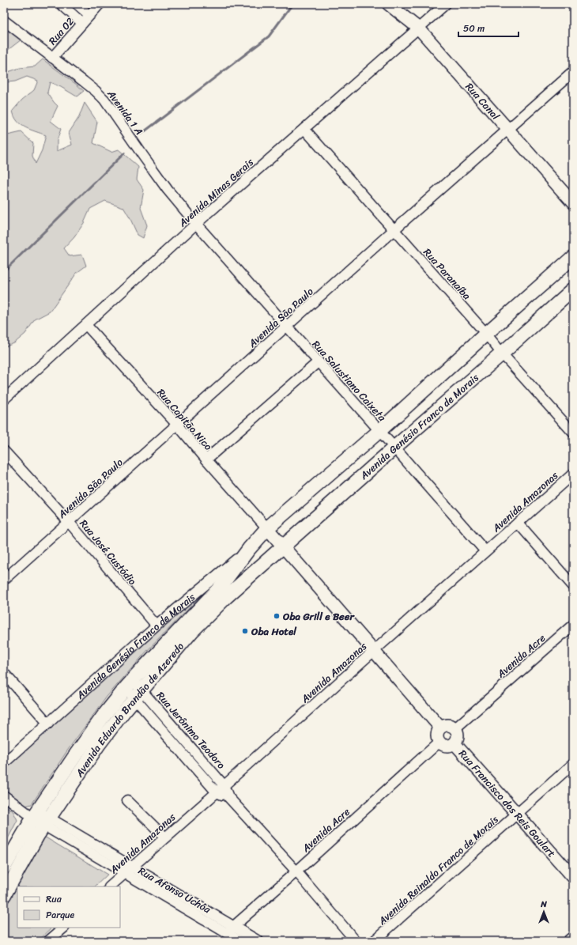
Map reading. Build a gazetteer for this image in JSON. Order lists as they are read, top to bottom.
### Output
{
  "streets": {
    "main road": ["Avenida Genésio Franco de Morais", "Avenida Eduardo Brandão de Azeredo"],
    "street": [
      "Rua 02",
      "Rua Canal",
      "Avenida 1 A",
      "Avenida Minas Gerais",
      "Rua Paranaíba",
      "Avenida São Paulo",
      "Rua Salustiano Caixeta",
      "Rua Capitão Nico",
      "Avenida Amazonas",
      "Rua José Custódio",
      "Avenida Acre",
      "Rua Jerônimo Teodoro",
      "Rua Francisco dos Reis Goulart",
      "Avenida Reinaldo Franco de Morais",
      "Rua Afonso Uchôa"
    ]
  },
  "crossings": [
    ["Rua 02", "Avenida 1 A"],
    ["Rua Canal", "Avenida Minas Gerais"],
    ["Rua Canal", "Avenida São Paulo"],
    ["Avenida 1 A", "Avenida Minas Gerais"],
    ["Avenida 1 A", "Rua Salustiano Caixeta"],
    ["Avenida Minas Gerais", "Rua Paranaíba"],
    ["Avenida Minas Gerais", "Rua Salustiano Caixeta"],
    ["Avenida Minas Gerais", "Rua Capitão Nico"],
    ["Rua Paranaíba", "Avenida São Paulo"],
    ["Rua Paranaíba", "Avenida Genésio Franco de Morais"],
    ["Avenida São Paulo", "Rua Salustiano Caixeta"],
    ["Avenida São Paulo", "Rua Capitão Nico"],
    ["Avenida São Paulo", "Rua José Custódio"],
    ["Rua Salustiano Caixeta", "Avenida Genésio Franco de Morais"],
    ["Rua Salustiano Caixeta", "Avenida Amazonas"],
    ["Rua Capitão Nico", "Avenida Genésio Franco de Morais"],
    ["Avenida Genésio Franco de Morais", "Rua José Custódio"],
    ["Avenida Genésio Franco de Morais", "Avenida Eduardo Brandão de Azeredo"],
    ["Avenida Amazonas", "Rua Jerônimo Teodoro"],
    ["Avenida Amazonas", "Rua Afonso Uchôa"],
    ["Avenida Acre", "Rua Jerônimo Teodoro"],
    ["Avenida Acre", "Rua Francisco dos Reis Goulart"],
    ["Avenida Acre", "Rua Afonso Uchôa"],
    ["Avenida Eduardo Brandão de Azeredo", "Rua Jerônimo Teodoro"],
    ["Avenida Eduardo Brandão de Azeredo", "Rua Afonso Uchôa"],
    ["Rua Francisco dos Reis Goulart", "Avenida Reinaldo Franco de Morais"]
  ],
  "places": ["Oba Grill e Beer", "Oba Hotel"],
  "legend": ["Rua", "Parque"],
  "scale_bar": "50 m",
  "north": "top"
}
